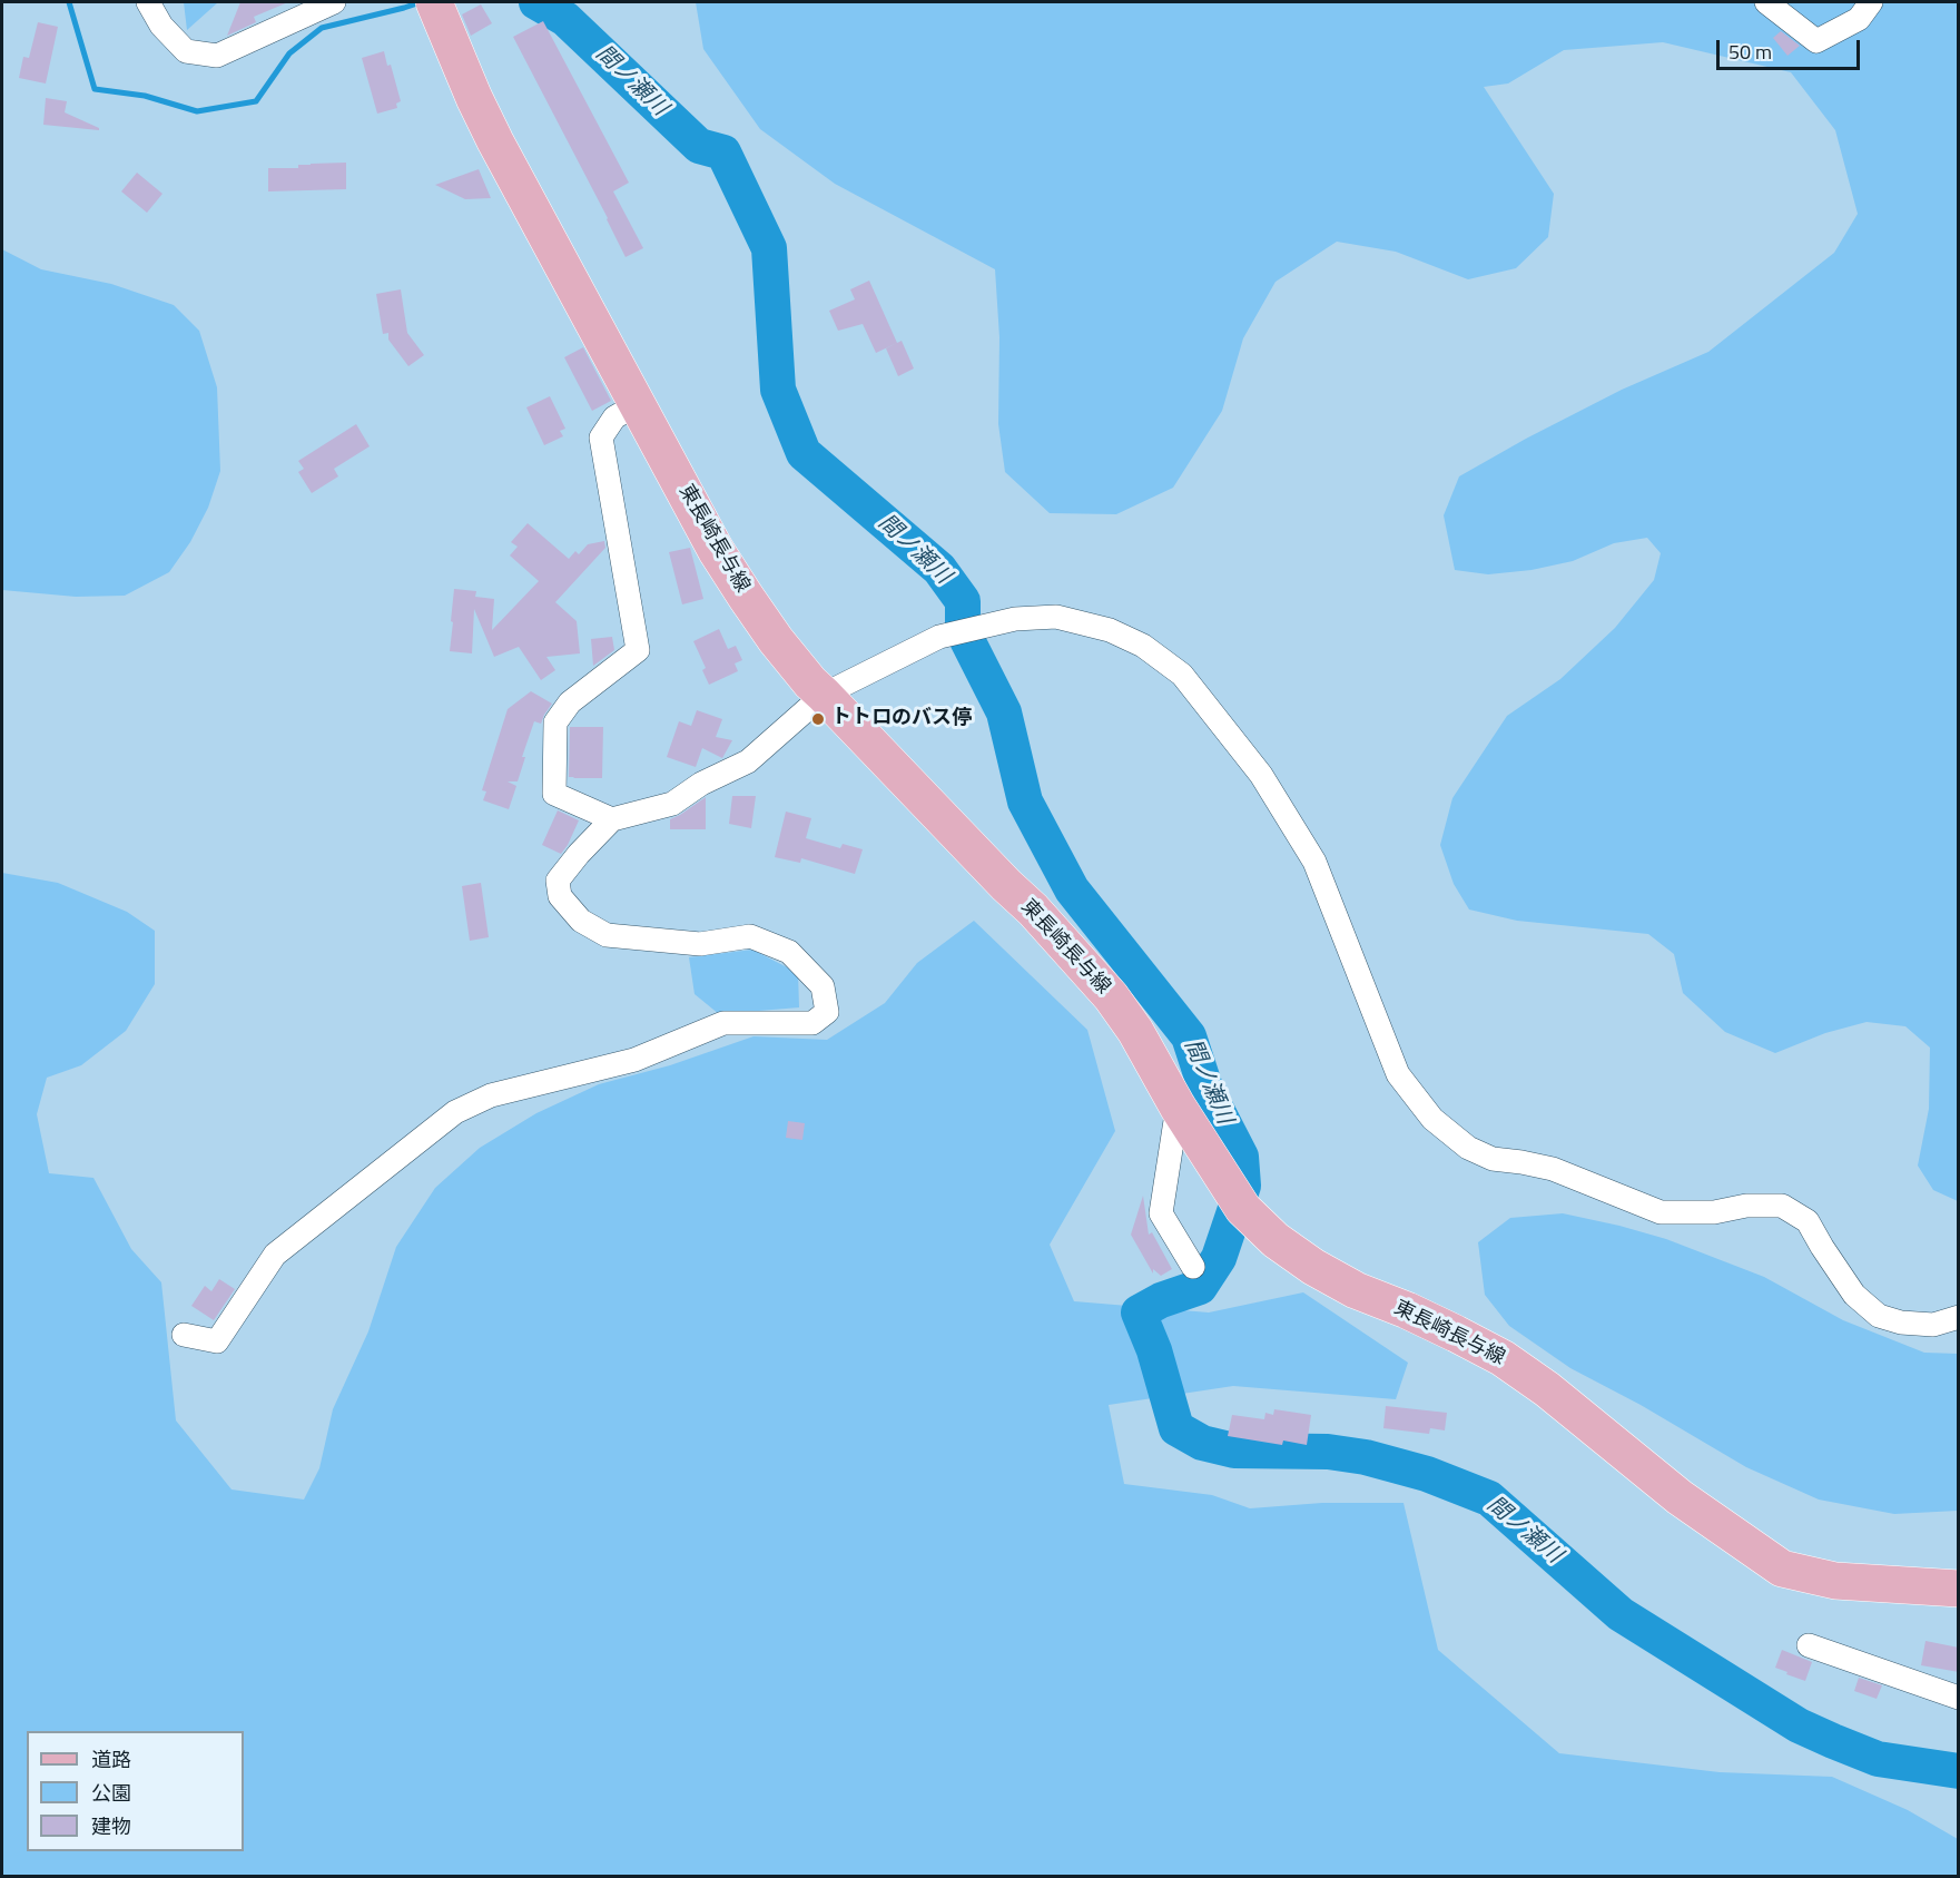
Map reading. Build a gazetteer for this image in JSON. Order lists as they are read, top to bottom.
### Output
{
  "streets": {
    "main road": ["東長崎長与線"]
  },
  "water": ["間ノ瀬川"],
  "places": ["トトロのバス停"],
  "legend": ["道路", "公園", "建物"],
  "scale_bar": "50 m"
}
